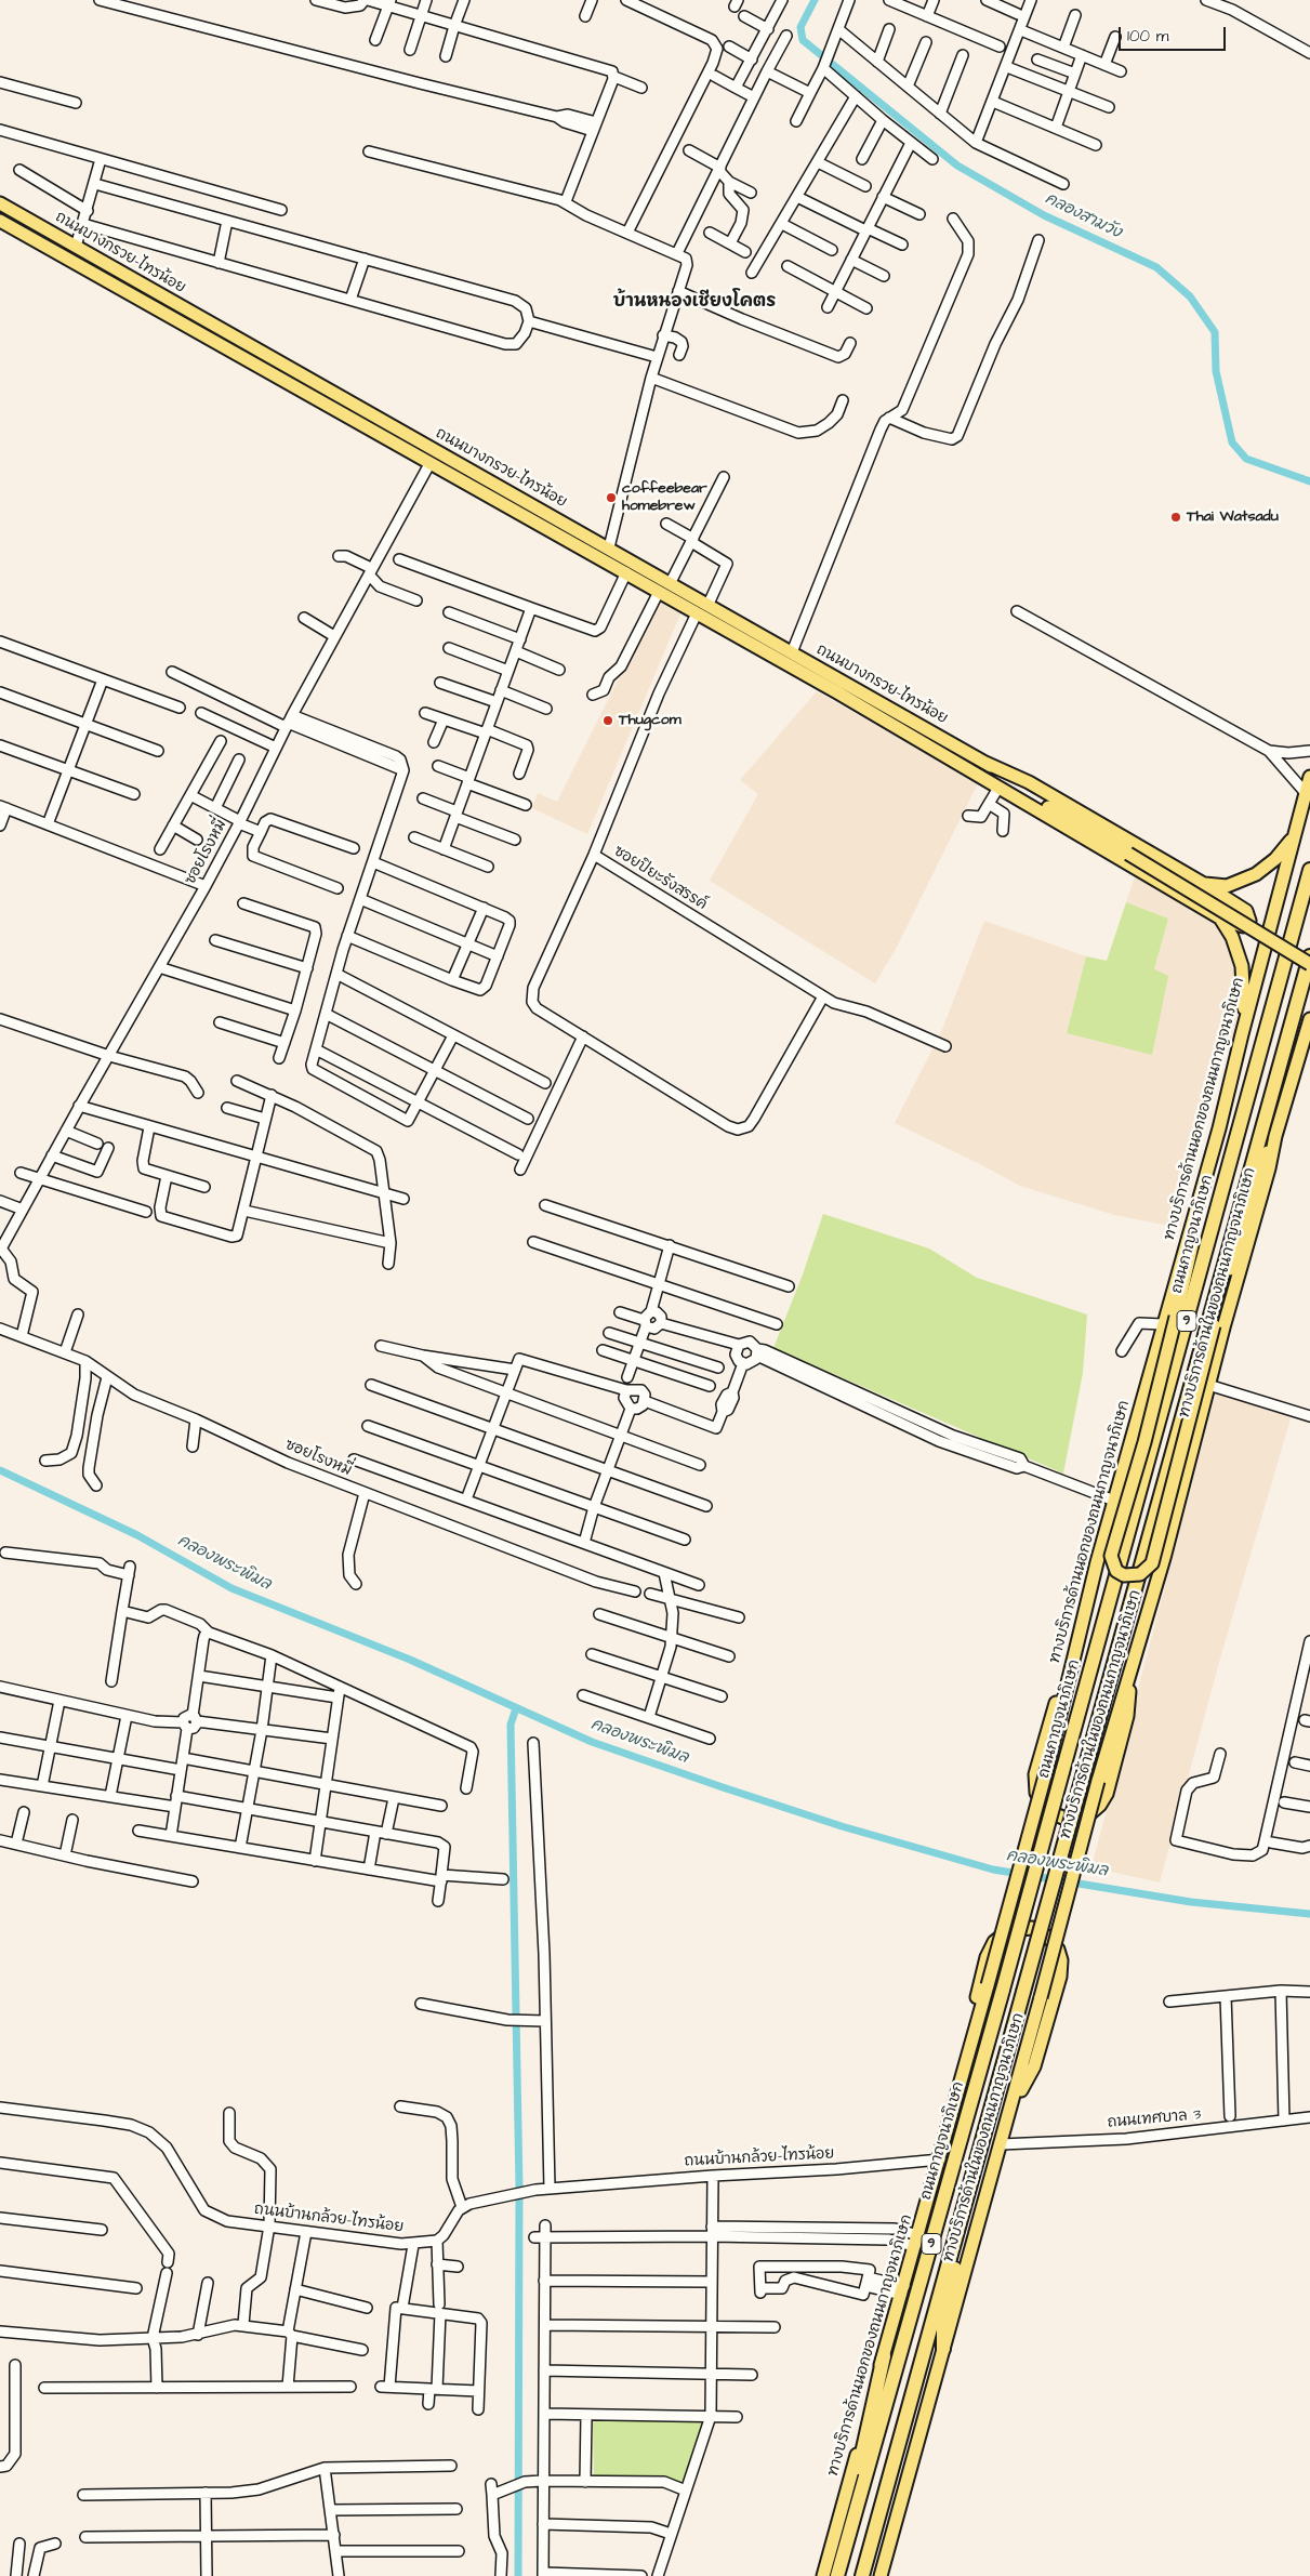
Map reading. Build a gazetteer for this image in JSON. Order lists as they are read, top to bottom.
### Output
{
  "streets": {
    "highway": ["ถนนกาญจนาภิเษก", "9"],
    "main road": ["ถนนบางกรวย-ไทรน้อย", "ทางบริการด้านนอกของถนนกาญจนาภิเษก", "ทางบริการด้านในของถนนกาญจนาภิเษก"],
    "street": [
      "ซอยโรงหมี่",
      "ซอยปิยะรังสรรค์",
      "ถนนเทศบาล 3",
      "ถนนบ้านกล้วย-ไทรน้อย"
    ]
  },
  "crossings": [
    ["ถนนบางกรวย-ไทรน้อย", "ซอยโรงหมี่"],
    ["ถนนบางกรวย-ไทรน้อย", "ซอยปิยะรังสรรค์"],
    ["ทางบริการด้านนอกของถนนกาญจนาภิเษก", "ถนนบ้านกล้วย-ไทรน้อย"],
    ["ทางบริการด้านในของถนนกาญจนาภิเษก", "ถนนเทศบาล 3"]
  ],
  "districts": ["บ้านหนองเชียงโคตร"],
  "water": ["คลองสามวัง", "คลองพระพิมล"],
  "places": ["coffeebear homebrew", "Thai Watsadu", "Thugcom"],
  "scale_bar": "100 m"
}
